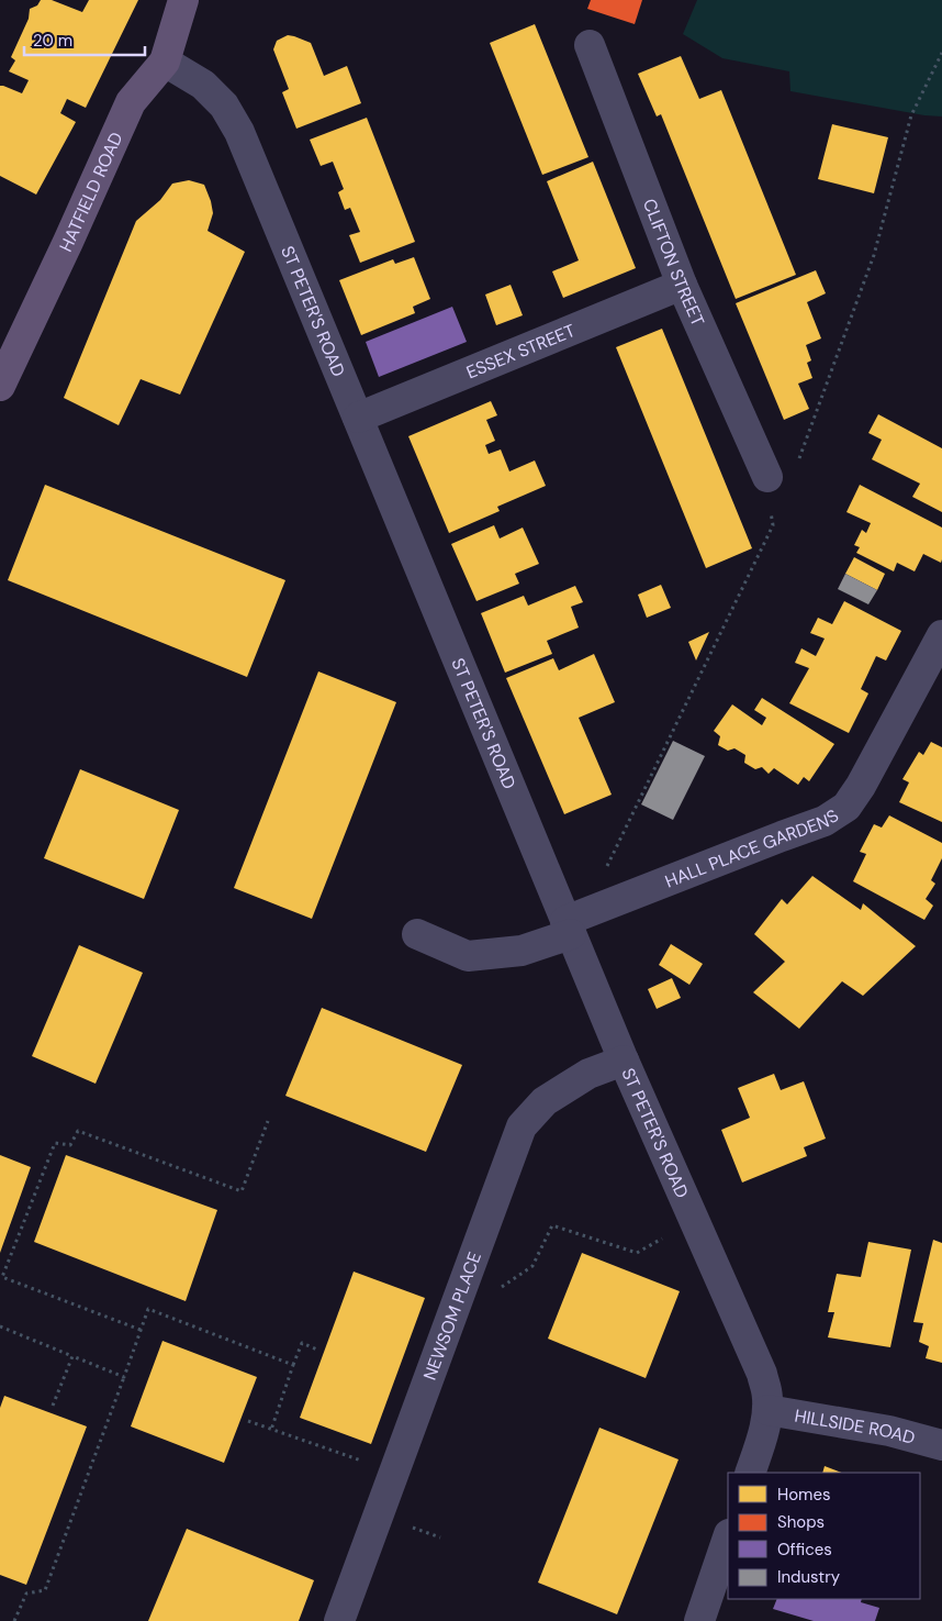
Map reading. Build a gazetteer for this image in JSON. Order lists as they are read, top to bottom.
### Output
{
  "streets": {
    "main road": ["HATFIELD ROAD"],
    "street": [
      "CLIFTON STREET",
      "ST PETER'S ROAD",
      "ESSEX STREET",
      "HALL PLACE GARDENS",
      "NEWSOM PLACE",
      "HILLSIDE ROAD"
    ]
  },
  "crossings": [
    ["HATFIELD ROAD", "ST PETER'S ROAD"],
    ["CLIFTON STREET", "ESSEX STREET"],
    ["ST PETER'S ROAD", "ESSEX STREET"],
    ["ST PETER'S ROAD", "HALL PLACE GARDENS"],
    ["ST PETER'S ROAD", "NEWSOM PLACE"],
    ["ST PETER'S ROAD", "HILLSIDE ROAD"]
  ],
  "legend": [
    "Homes",
    "Shops",
    "Offices",
    "Industry"
  ],
  "scale_bar": "20 m"
}
